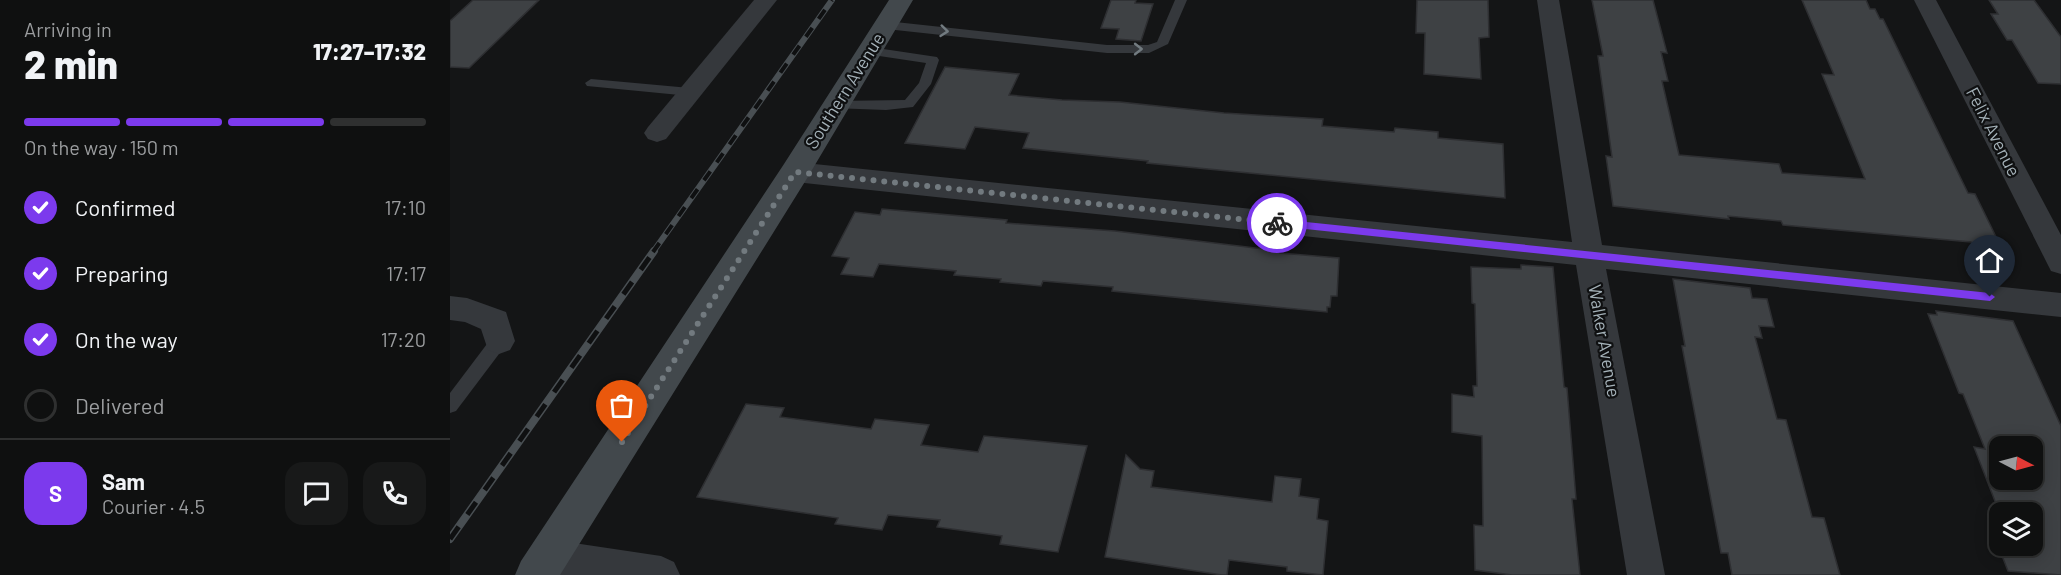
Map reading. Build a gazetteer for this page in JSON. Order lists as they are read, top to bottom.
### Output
{
  "streets": {
    "main road": ["Southern Avenue"],
    "street": ["Felix Avenue", "Walker Avenue"]
  },
  "north": "right",
  "page": {
    "heading": ["2 min", "Arriving in", "17:27–17:32"],
    "panel": ["Sam", "Courier · 4.5"],
    "bar": "On the way · 150 m",
    "list": [
      ["Confirmed", "17:10"],
      ["Preparing", "17:17"],
      ["On the way", "17:20"],
      "Delivered"
    ],
    "round": "S"
  }
}
